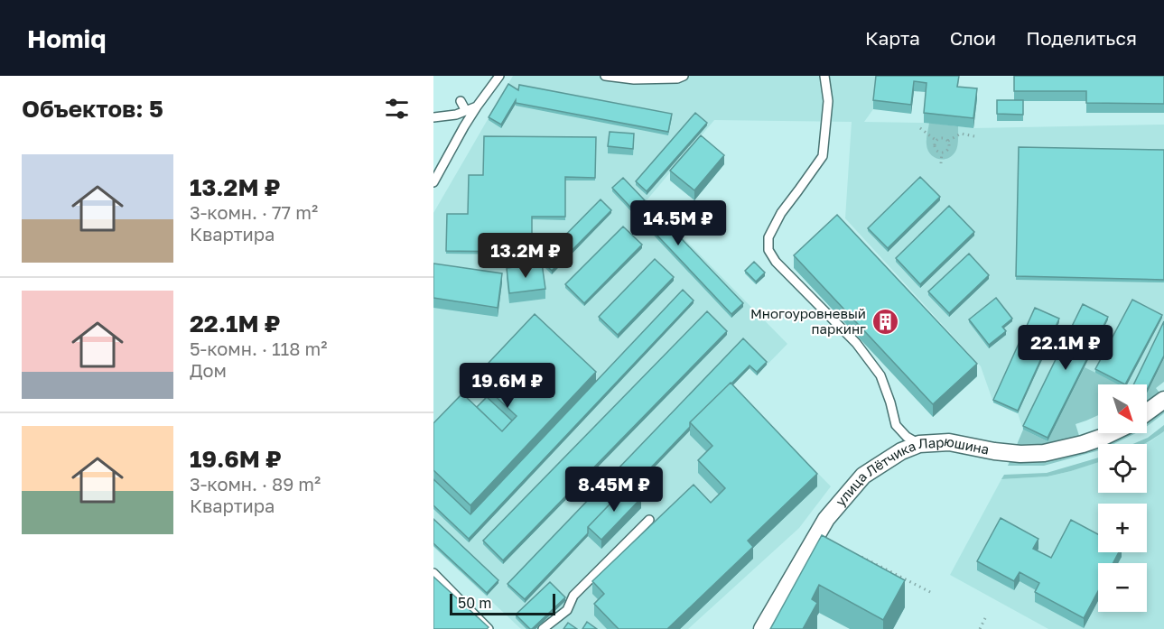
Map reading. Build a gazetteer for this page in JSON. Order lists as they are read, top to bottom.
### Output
{
  "streets": {
    "street": ["улица Лётчика Ларюшина"]
  },
  "places": {
    "building": ["Многоуровневый паркинг"]
  },
  "scale_bar": "50 m",
  "north": "bottom right",
  "page": {
    "header": "Homiq",
    "nav": ["Карта", "Слои", "Поделиться"],
    "heading": "Объектов: 5",
    "list": [
      {
        "name": "13.2M ₽",
        "note": "3-комн. · 77 m² · Квартира"
      },
      {
        "name": "22.1M ₽",
        "note": "5-комн. · 118 m² · Дом"
      },
      {
        "name": "19.6M ₽",
        "note": "3-комн. · 89 m² · Квартира"
      }
    ],
    "price": [
      "14.5M ₽",
      "13.2M ₽",
      "22.1M ₽",
      "19.6M ₽",
      "8.45M ₽"
    ],
    "map_buttons": ["+", "−"],
    "scale": "50 m"
  }
}
